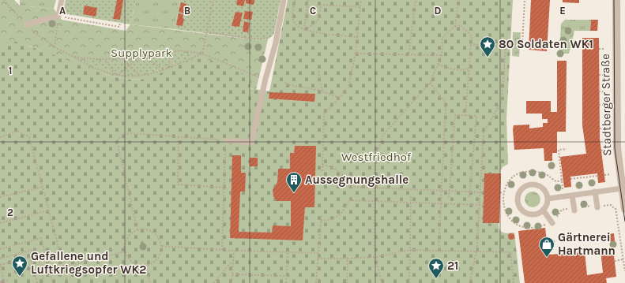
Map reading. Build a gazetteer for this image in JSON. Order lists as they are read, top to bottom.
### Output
{
  "streets": {
    "street": ["Stadtberger Straße"]
  },
  "parks": ["Supplypark", "Westfriedhof"],
  "places": {
    "place": ["80 Soldaten WK1", "Gefallene und Luftkriegsopfer WK2", "21"],
    "building": ["Aussegnungshalle"],
    "shop": ["Gärtnerei Hartmann"]
  },
  "grid": {
    "columns": [
      "A",
      "B",
      "C",
      "D",
      "E"
    ],
    "rows": ["1", "2"]
  }
}
